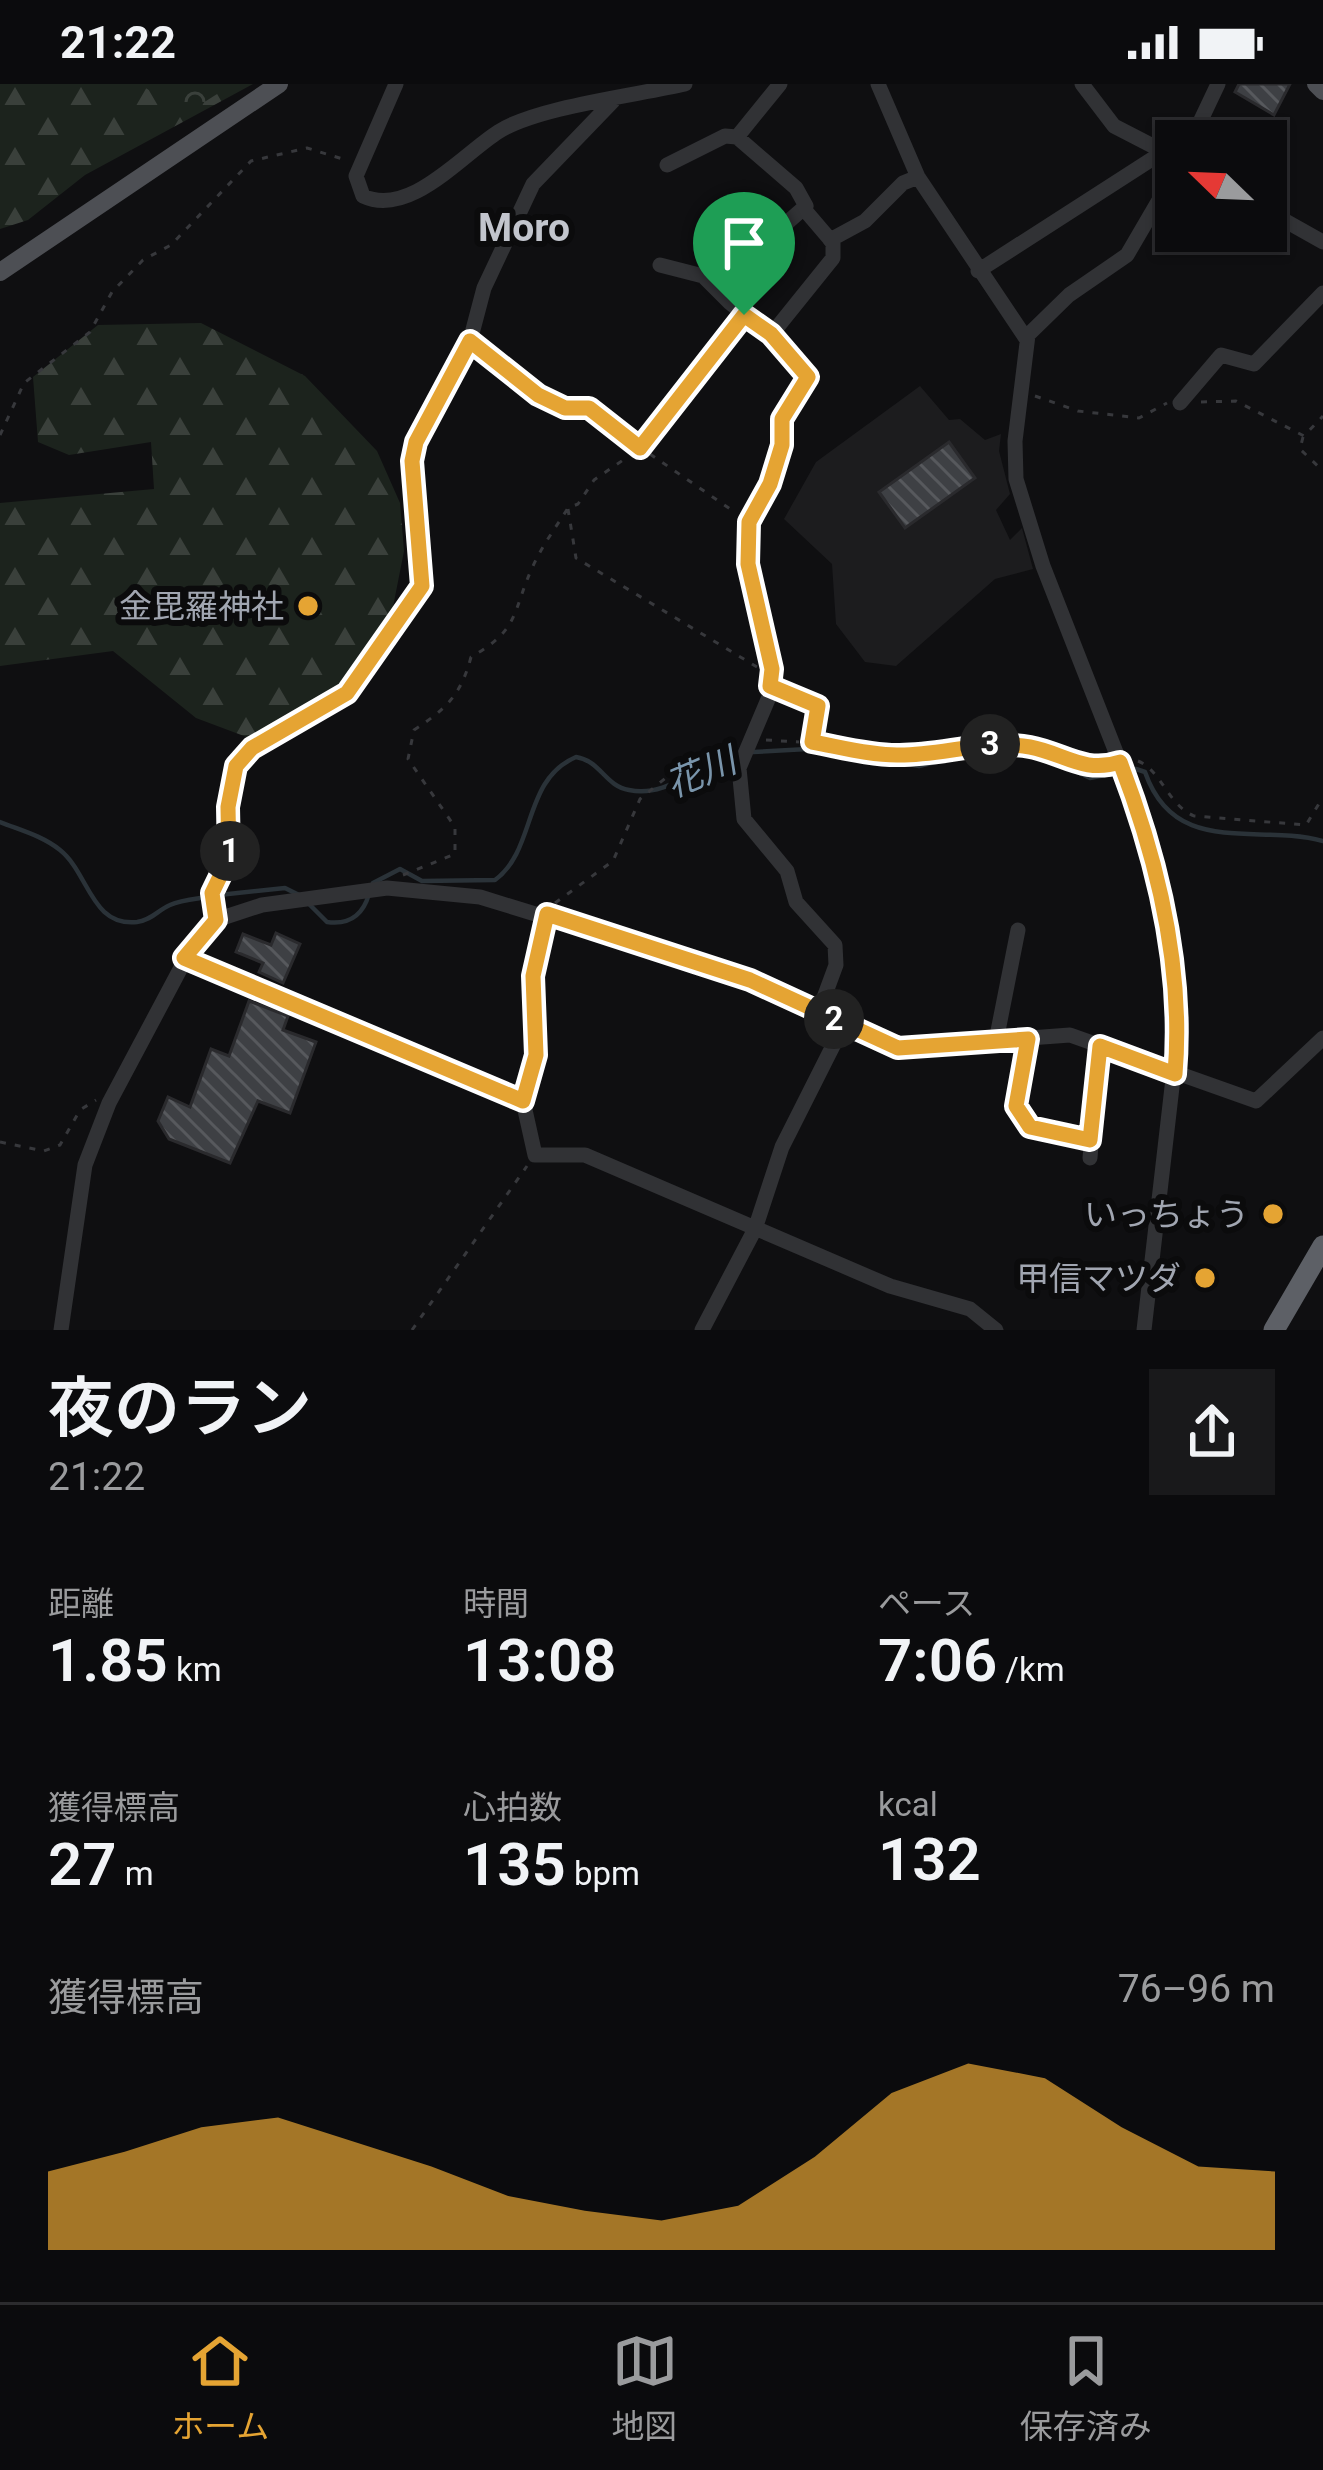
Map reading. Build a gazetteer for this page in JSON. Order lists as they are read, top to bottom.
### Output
{
  "districts": ["Moro"],
  "water": ["花川"],
  "places": ["金毘羅神社", "いっちょう", "甲信マツダ"],
  "north": "top left",
  "page": {
    "status": "21:22",
    "pins": ["3", "1", "2"],
    "heading": ["夜のラン", "21:22"],
    "stats": [
      ["距離", "1.85 km"],
      ["時間", "13:08"],
      ["ペース", "7:06 /km"],
      ["獲得標高", "27 m"],
      ["心拍数", "135 bpm"],
      ["kcal", "132"]
    ],
    "chart": ["獲得標高", "76–96 m"],
    "tabs": ["ホーム", "地図", "保存済み"]
  }
}
